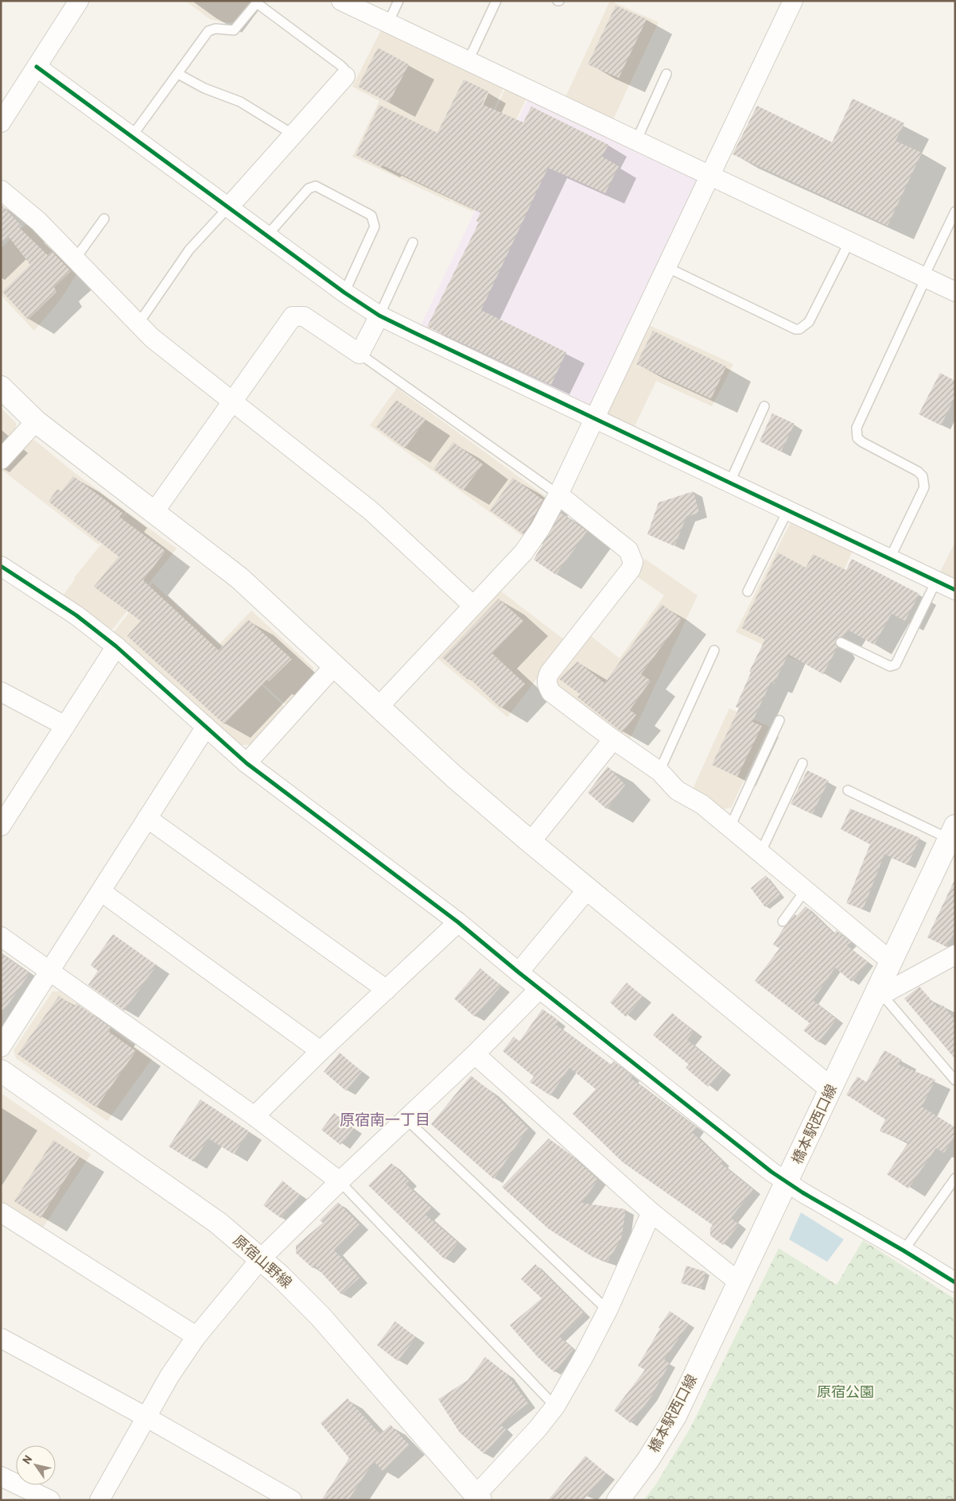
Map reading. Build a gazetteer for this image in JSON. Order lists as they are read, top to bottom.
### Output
{
  "streets": {
    "street": ["橋本駅西口線", "原宿山野線"]
  },
  "districts": ["原宿南一丁目"],
  "parks": ["原宿公園"],
  "north": "top left"
}
